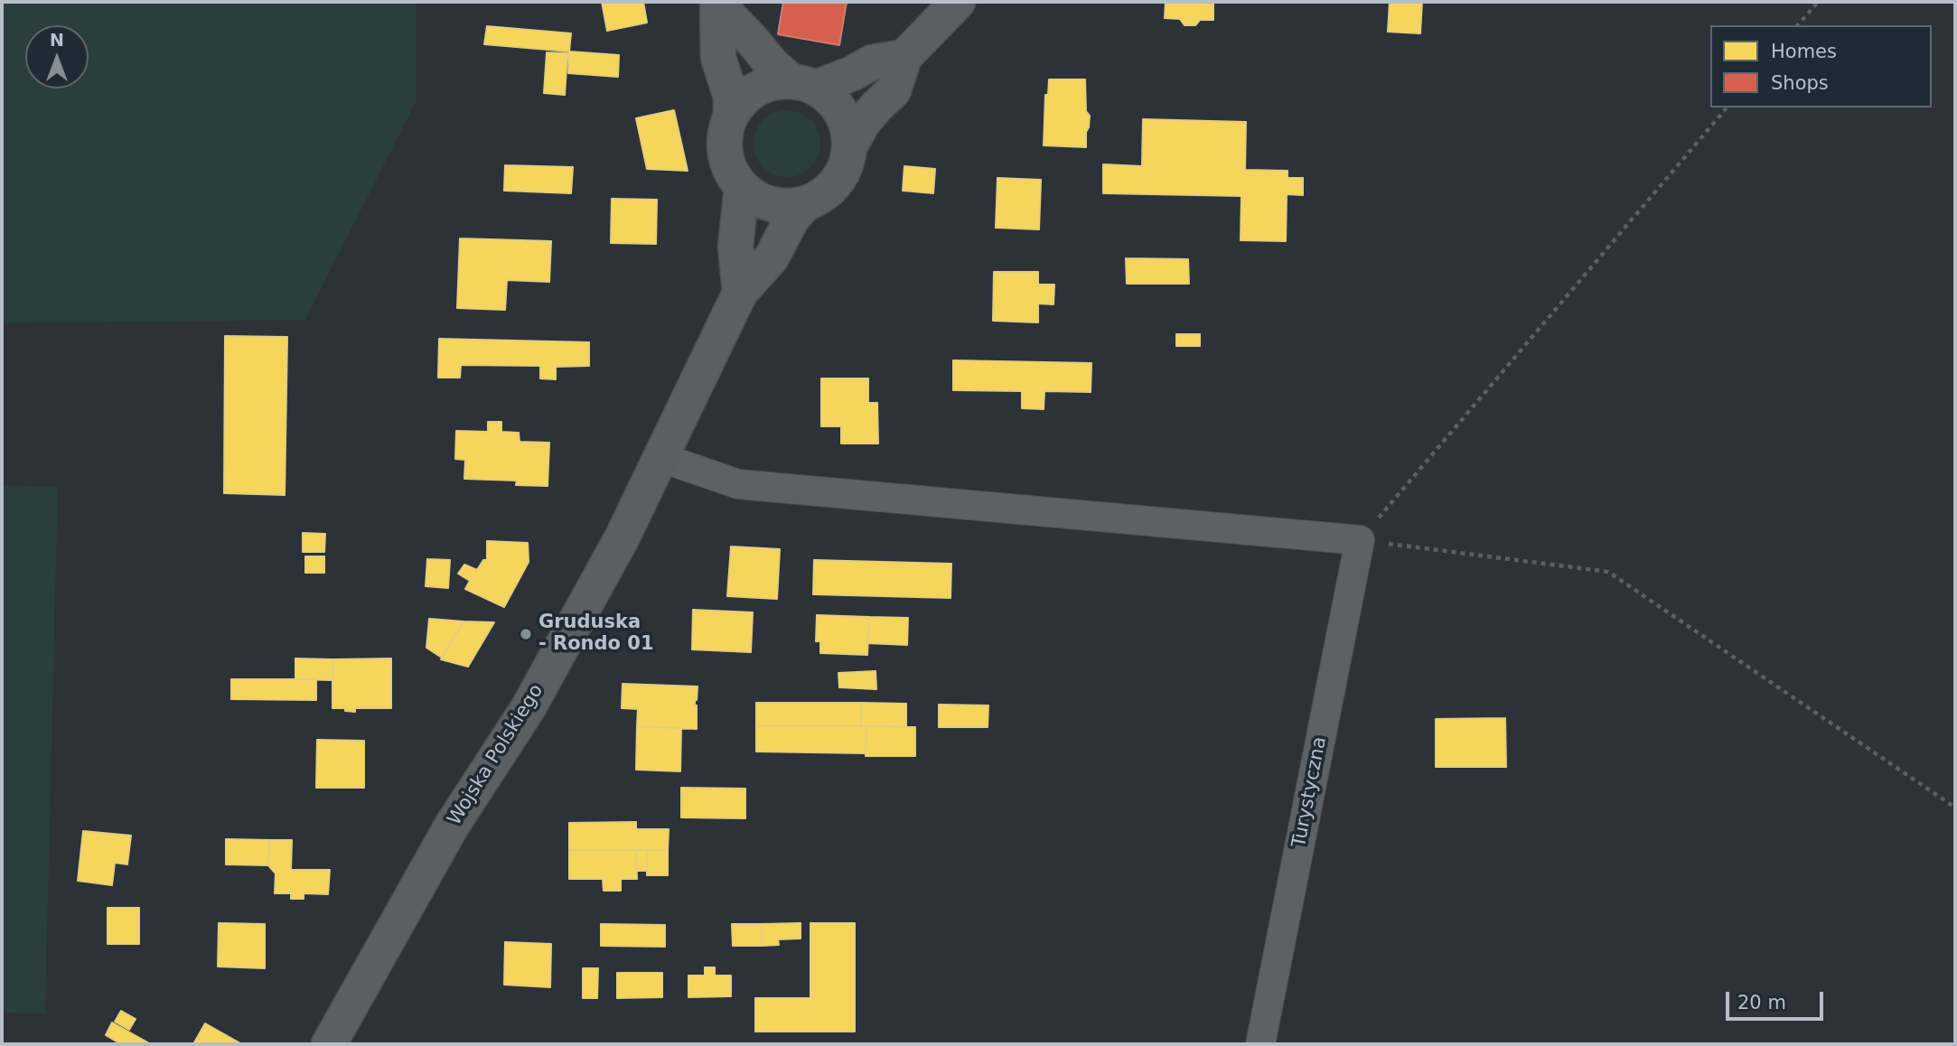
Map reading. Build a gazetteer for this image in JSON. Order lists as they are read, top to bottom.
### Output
{
  "streets": {
    "main road": ["Wojska Polskiego"],
    "street": ["Turystyczna"]
  },
  "places": ["Gruduska - Rondo 01"],
  "legend": ["Homes", "Shops"],
  "scale_bar": "20 m",
  "north": "top"
}
